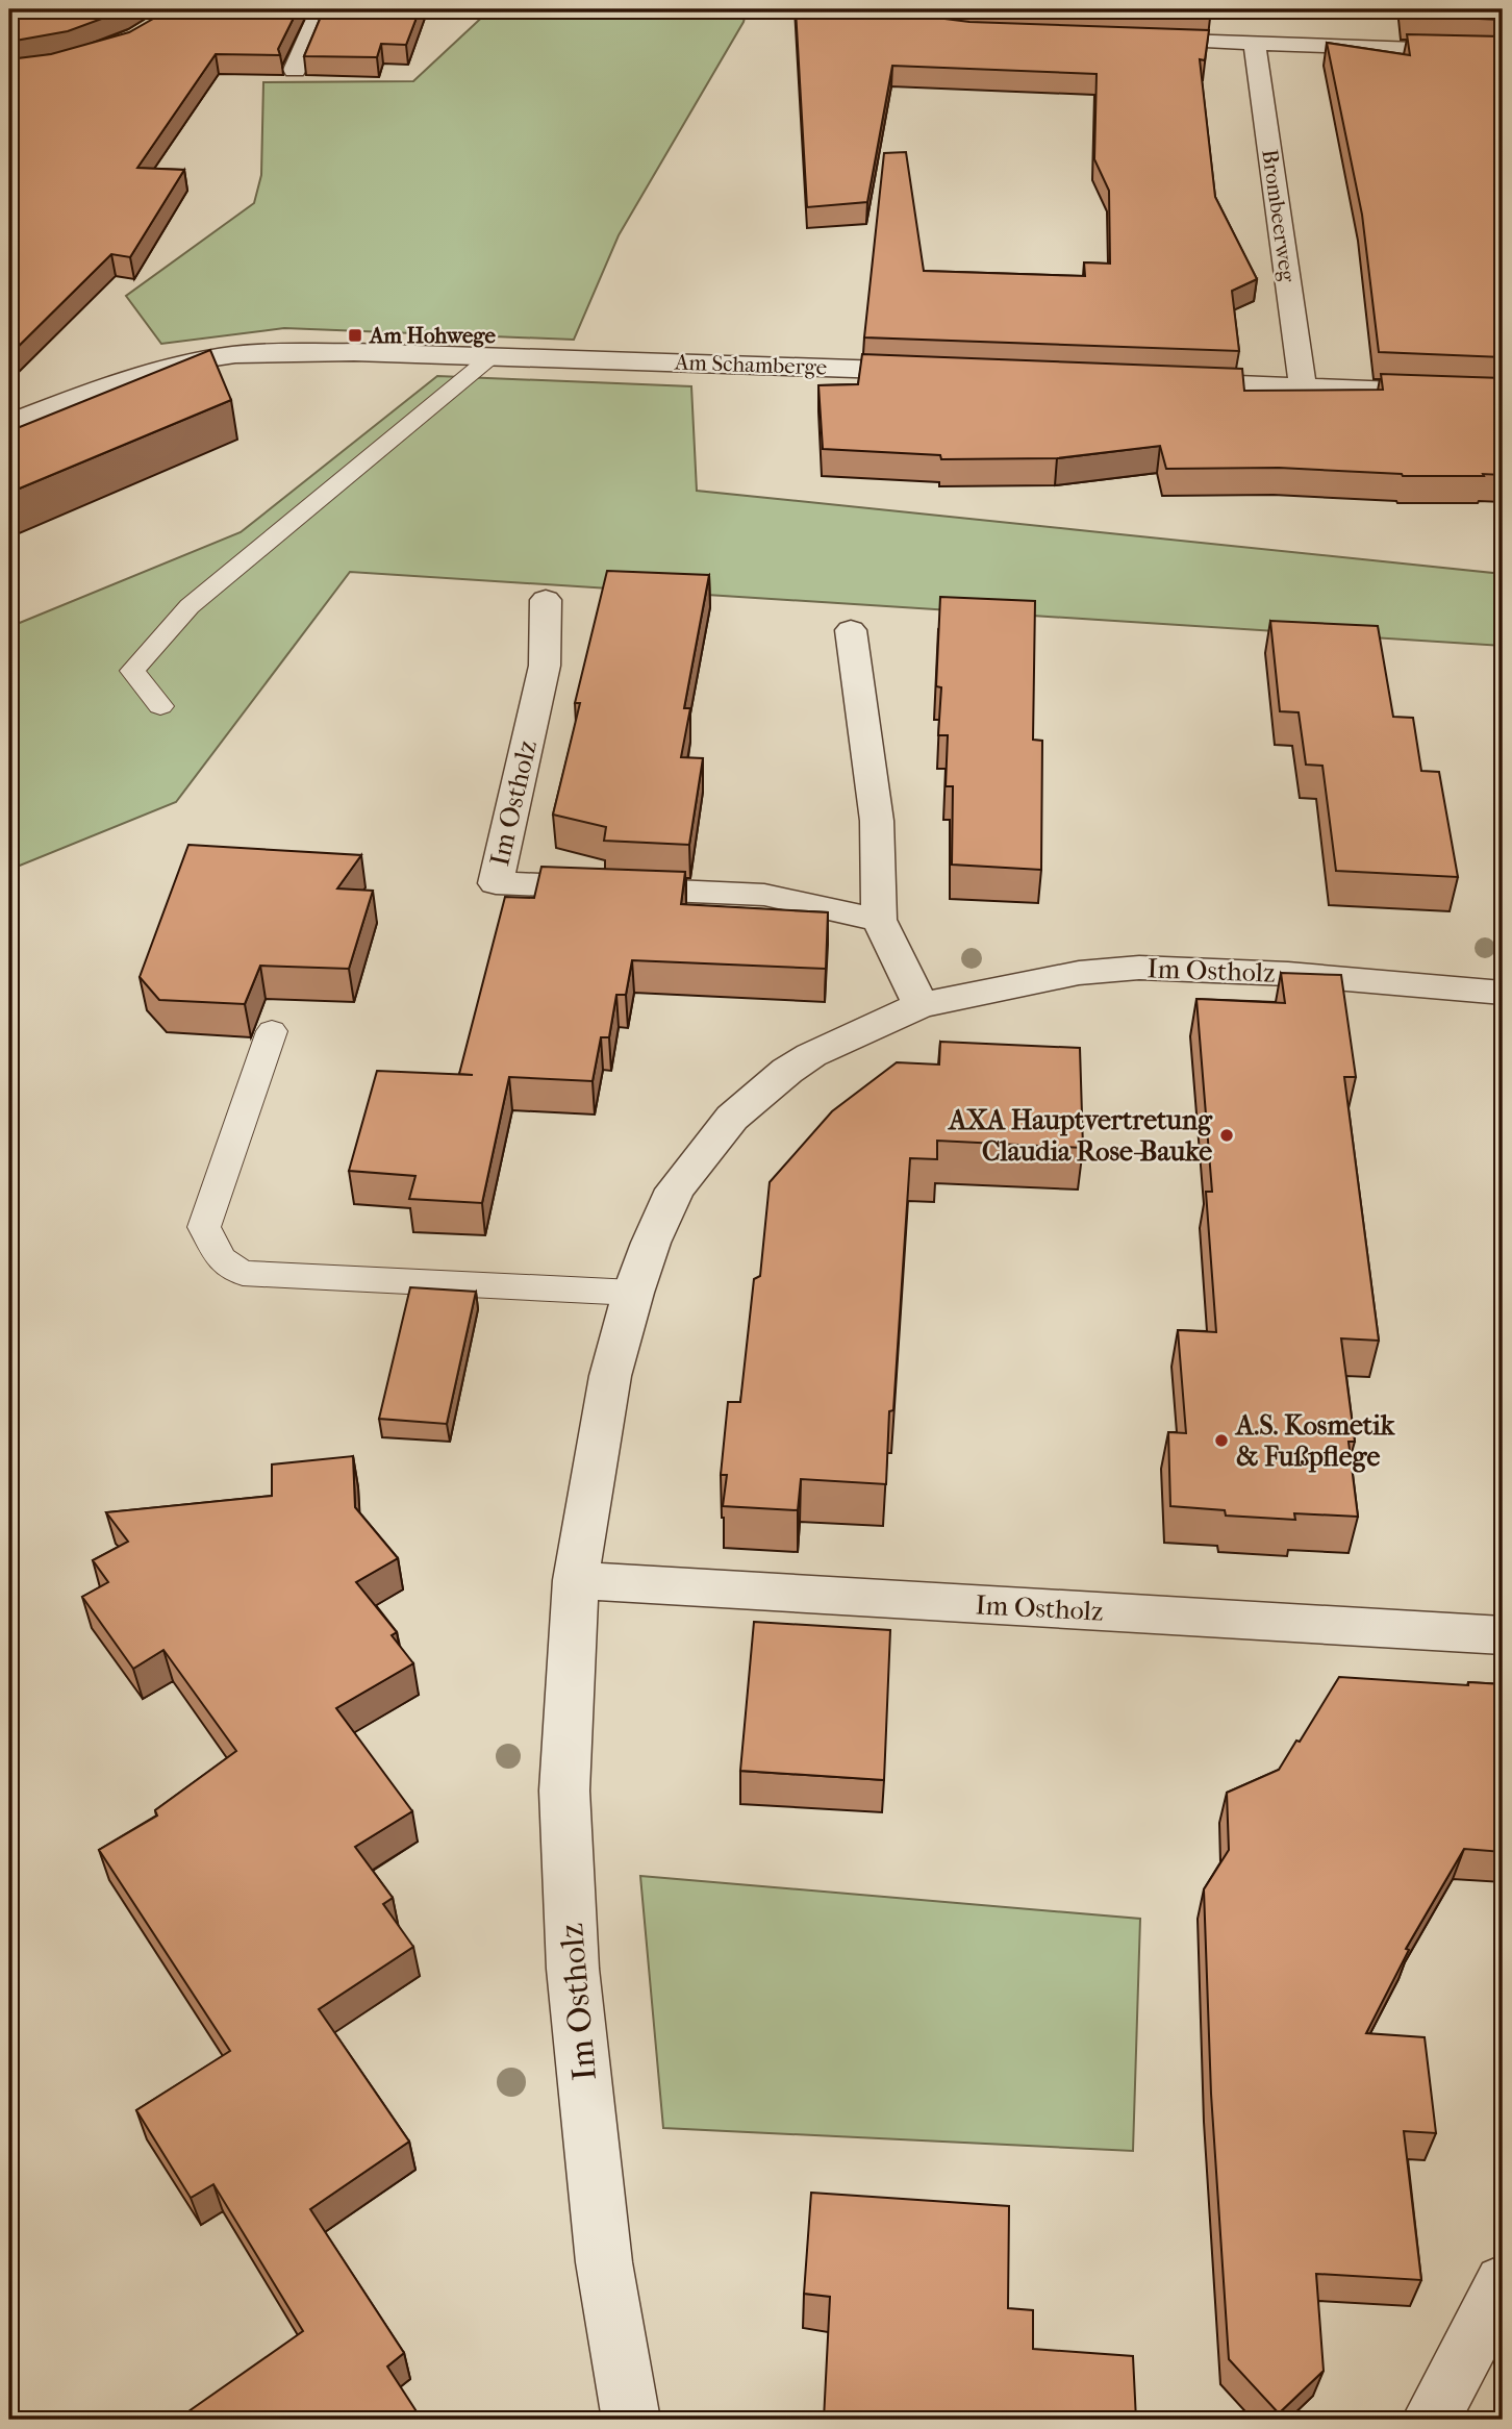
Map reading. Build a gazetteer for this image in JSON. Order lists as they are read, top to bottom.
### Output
{
  "streets": {
    "street": ["Brombeerweg", "Am Schamberge", "Im Ostholz"]
  },
  "places": {
    "transit": ["Am Hohwege"],
    "other": ["AXA Hauptvertretung Claudia Rose-Bauke", "A.S. Kosmetik & Fußpflege"]
  }
}
